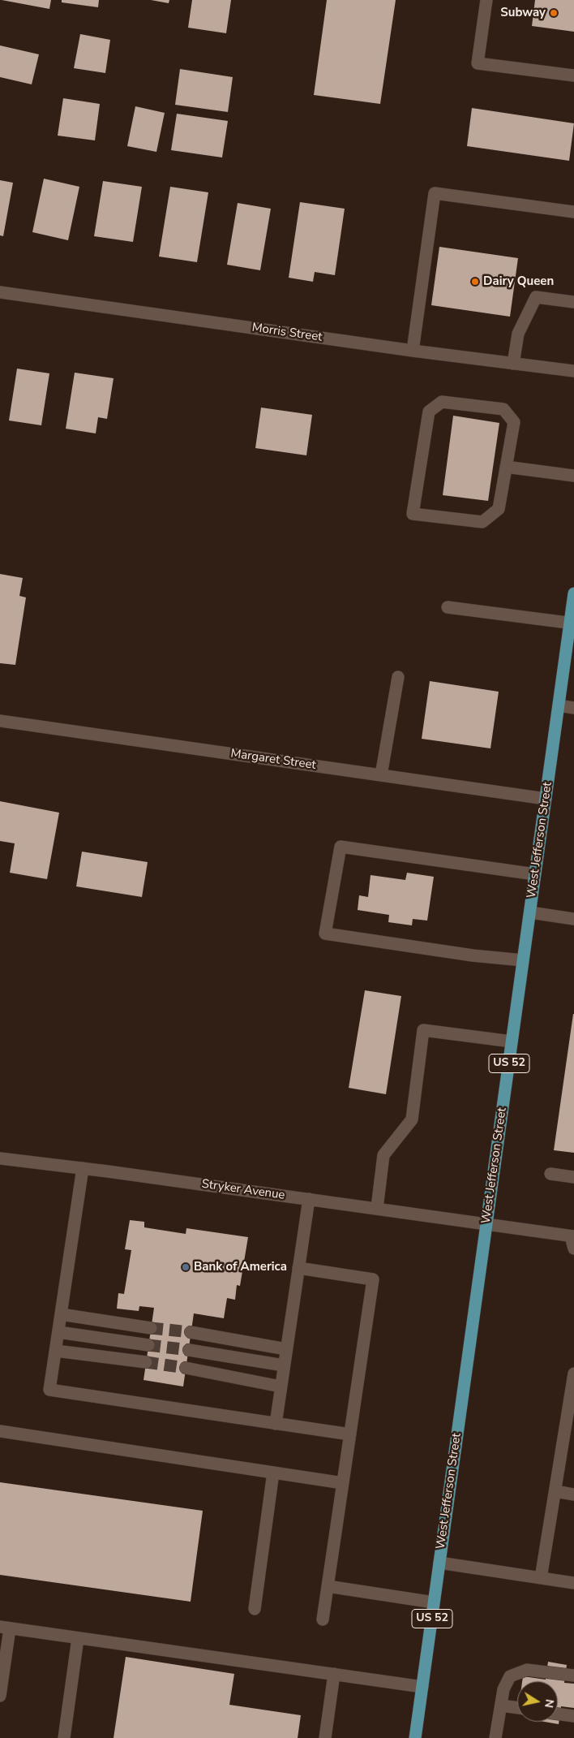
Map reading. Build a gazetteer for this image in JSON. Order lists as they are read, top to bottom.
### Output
{
  "streets": {
    "main road": ["West Jefferson Street", "US 52"],
    "street": ["Morris Street", "Margaret Street", "Stryker Avenue"]
  },
  "crossings": [
    ["Margaret Street", "West Jefferson Street"],
    ["West Jefferson Street", "Stryker Avenue"]
  ],
  "places": ["Subway", "Dairy Queen", "Bank of America"],
  "north": "right"
}
